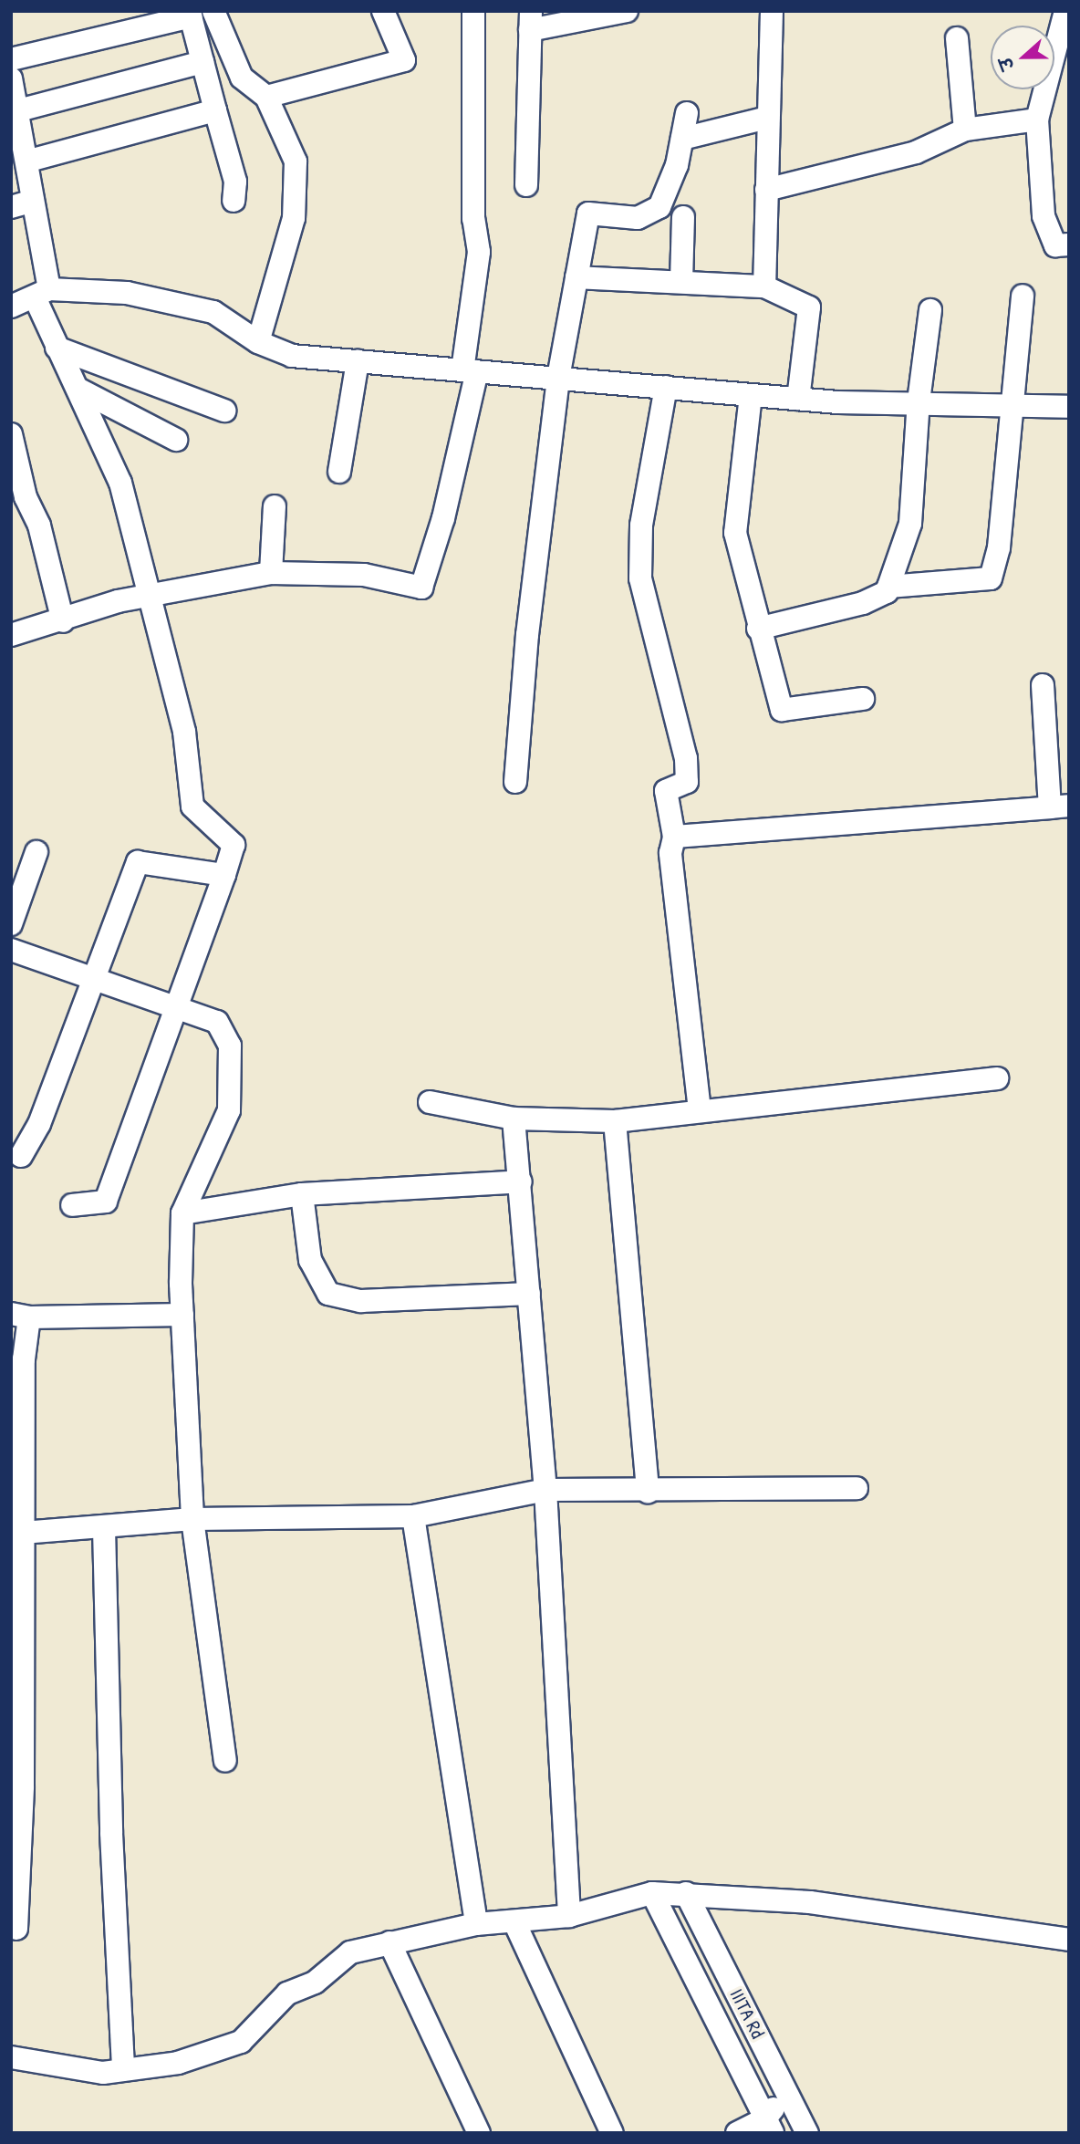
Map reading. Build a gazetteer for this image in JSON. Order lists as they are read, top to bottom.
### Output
{
  "streets": {
    "street": ["IIITA Rd"]
  },
  "north": "left"
}
